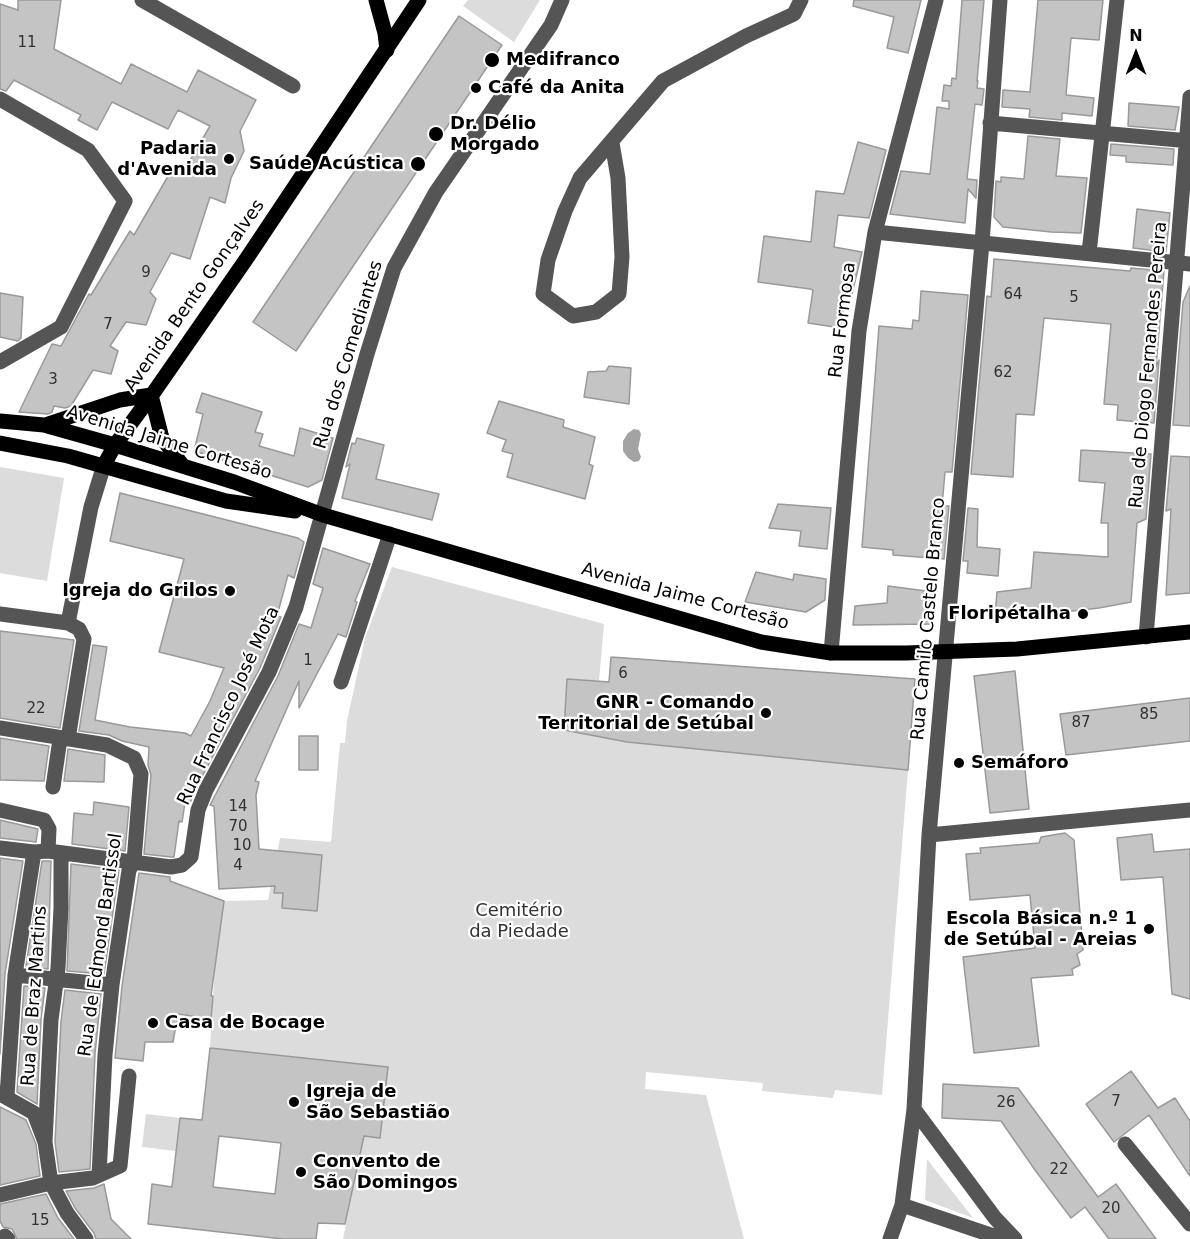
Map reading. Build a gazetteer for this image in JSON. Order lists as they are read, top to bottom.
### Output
{
  "streets": {
    "main road": ["Avenida Bento Gonçalves", "Avenida Jaime Cortesão"],
    "street": [
      "Rua Formosa",
      "Rua dos Comediantes",
      "Rua de Diogo Fernandes Pereira",
      "Rua Camilo Castelo Branco",
      "Rua Francisco José Mota",
      "Rua de Edmond Bartissol",
      "Rua de Braz Martins"
    ]
  },
  "crossings": [
    ["Avenida Bento Gonçalves", "Avenida Jaime Cortesão"],
    ["Rua Formosa", "Avenida Jaime Cortesão"],
    ["Rua dos Comediantes", "Avenida Jaime Cortesão"],
    ["Rua dos Comediantes", "Rua Francisco José Mota"],
    ["Rua de Diogo Fernandes Pereira", "Avenida Jaime Cortesão"],
    ["Avenida Jaime Cortesão", "Rua Camilo Castelo Branco"],
    ["Avenida Jaime Cortesão", "Rua Francisco José Mota"],
    ["Rua Francisco José Mota", "Rua de Edmond Bartissol"]
  ],
  "parks": ["Cemitério da Piedade"],
  "places": [
    "Medifranco",
    "Café da Anita",
    "Dr. Délio Morgado",
    "Padaria d'Avenida",
    "Saúde Acústica",
    "Igreja do Grilos",
    "Floripétalha",
    "GNR - Comando Territorial de Setúbal",
    "Semáforo",
    "Escola Básica n.º 1 de Setúbal - Areias",
    "Casa de Bocage",
    "Igreja de São Sebastião",
    "Convento de São Domingos"
  ],
  "house_numbers": [
    "11",
    "9",
    "64",
    "5",
    "7",
    "62",
    "3",
    "1",
    "6",
    "22",
    "85",
    "87",
    "14",
    "70",
    "10",
    "4",
    "7",
    "26",
    "22",
    "20",
    "15"
  ],
  "north": "top"
}
